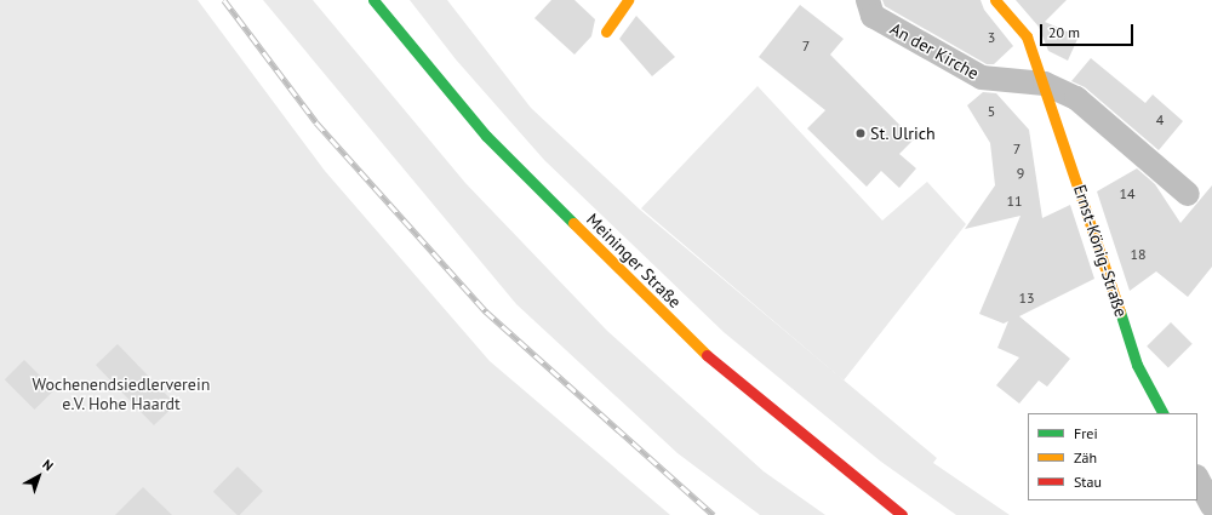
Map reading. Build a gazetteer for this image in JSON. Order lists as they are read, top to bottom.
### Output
{
  "streets": {
    "main road": ["Ernst-König-Straße", "Meininger Straße"],
    "street": ["An der Kirche"]
  },
  "crossings": [
    ["An der Kirche", "Ernst-König-Straße"]
  ],
  "parks": ["Wochenendsiedlerverein e.V. Hohe Haardt"],
  "places": ["St. Ulrich"],
  "house_numbers": [
    "3",
    "7",
    "5",
    "4",
    "7",
    "9",
    "14",
    "11",
    "18",
    "13"
  ],
  "legend": ["Frei", "Zäh", "Stau"],
  "scale_bar": "20 m",
  "north": "top right"
}
